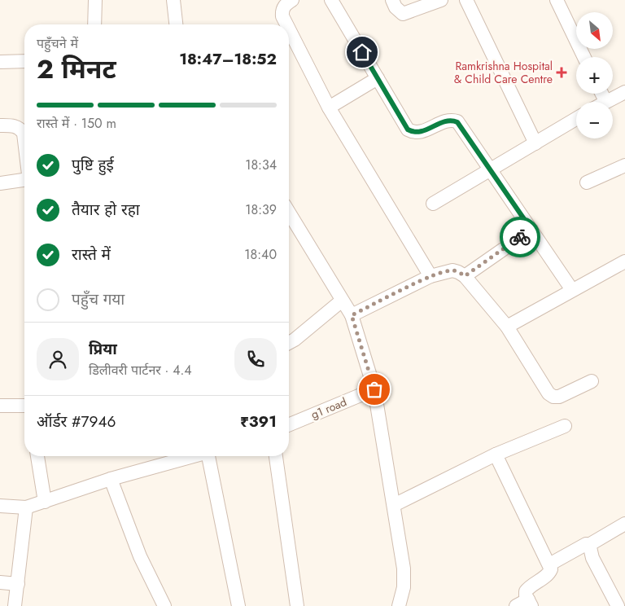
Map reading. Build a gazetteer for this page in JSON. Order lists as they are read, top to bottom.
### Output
{
  "streets": {
    "street": ["g1 road"]
  },
  "places": {
    "health": ["Ramkrishna Hospital & Child Care Centre"]
  },
  "north": "bottom right",
  "page": {
    "map_buttons": ["+", "−"],
    "heading": ["2 मिनट", "पहुँचने में", "18:47–18:52"],
    "panel": [
      "प्रिया",
      "डिलीवरी पार्टनर · 4.4",
      "ऑर्डर #7946",
      "₹391"
    ],
    "bar": "रास्ते में · 150 m",
    "list": [
      ["पुष्टि हुई", "18:34"],
      ["तैयार हो रहा", "18:39"],
      ["रास्ते में", "18:40"],
      "पहुँच गया"
    ]
  }
}
